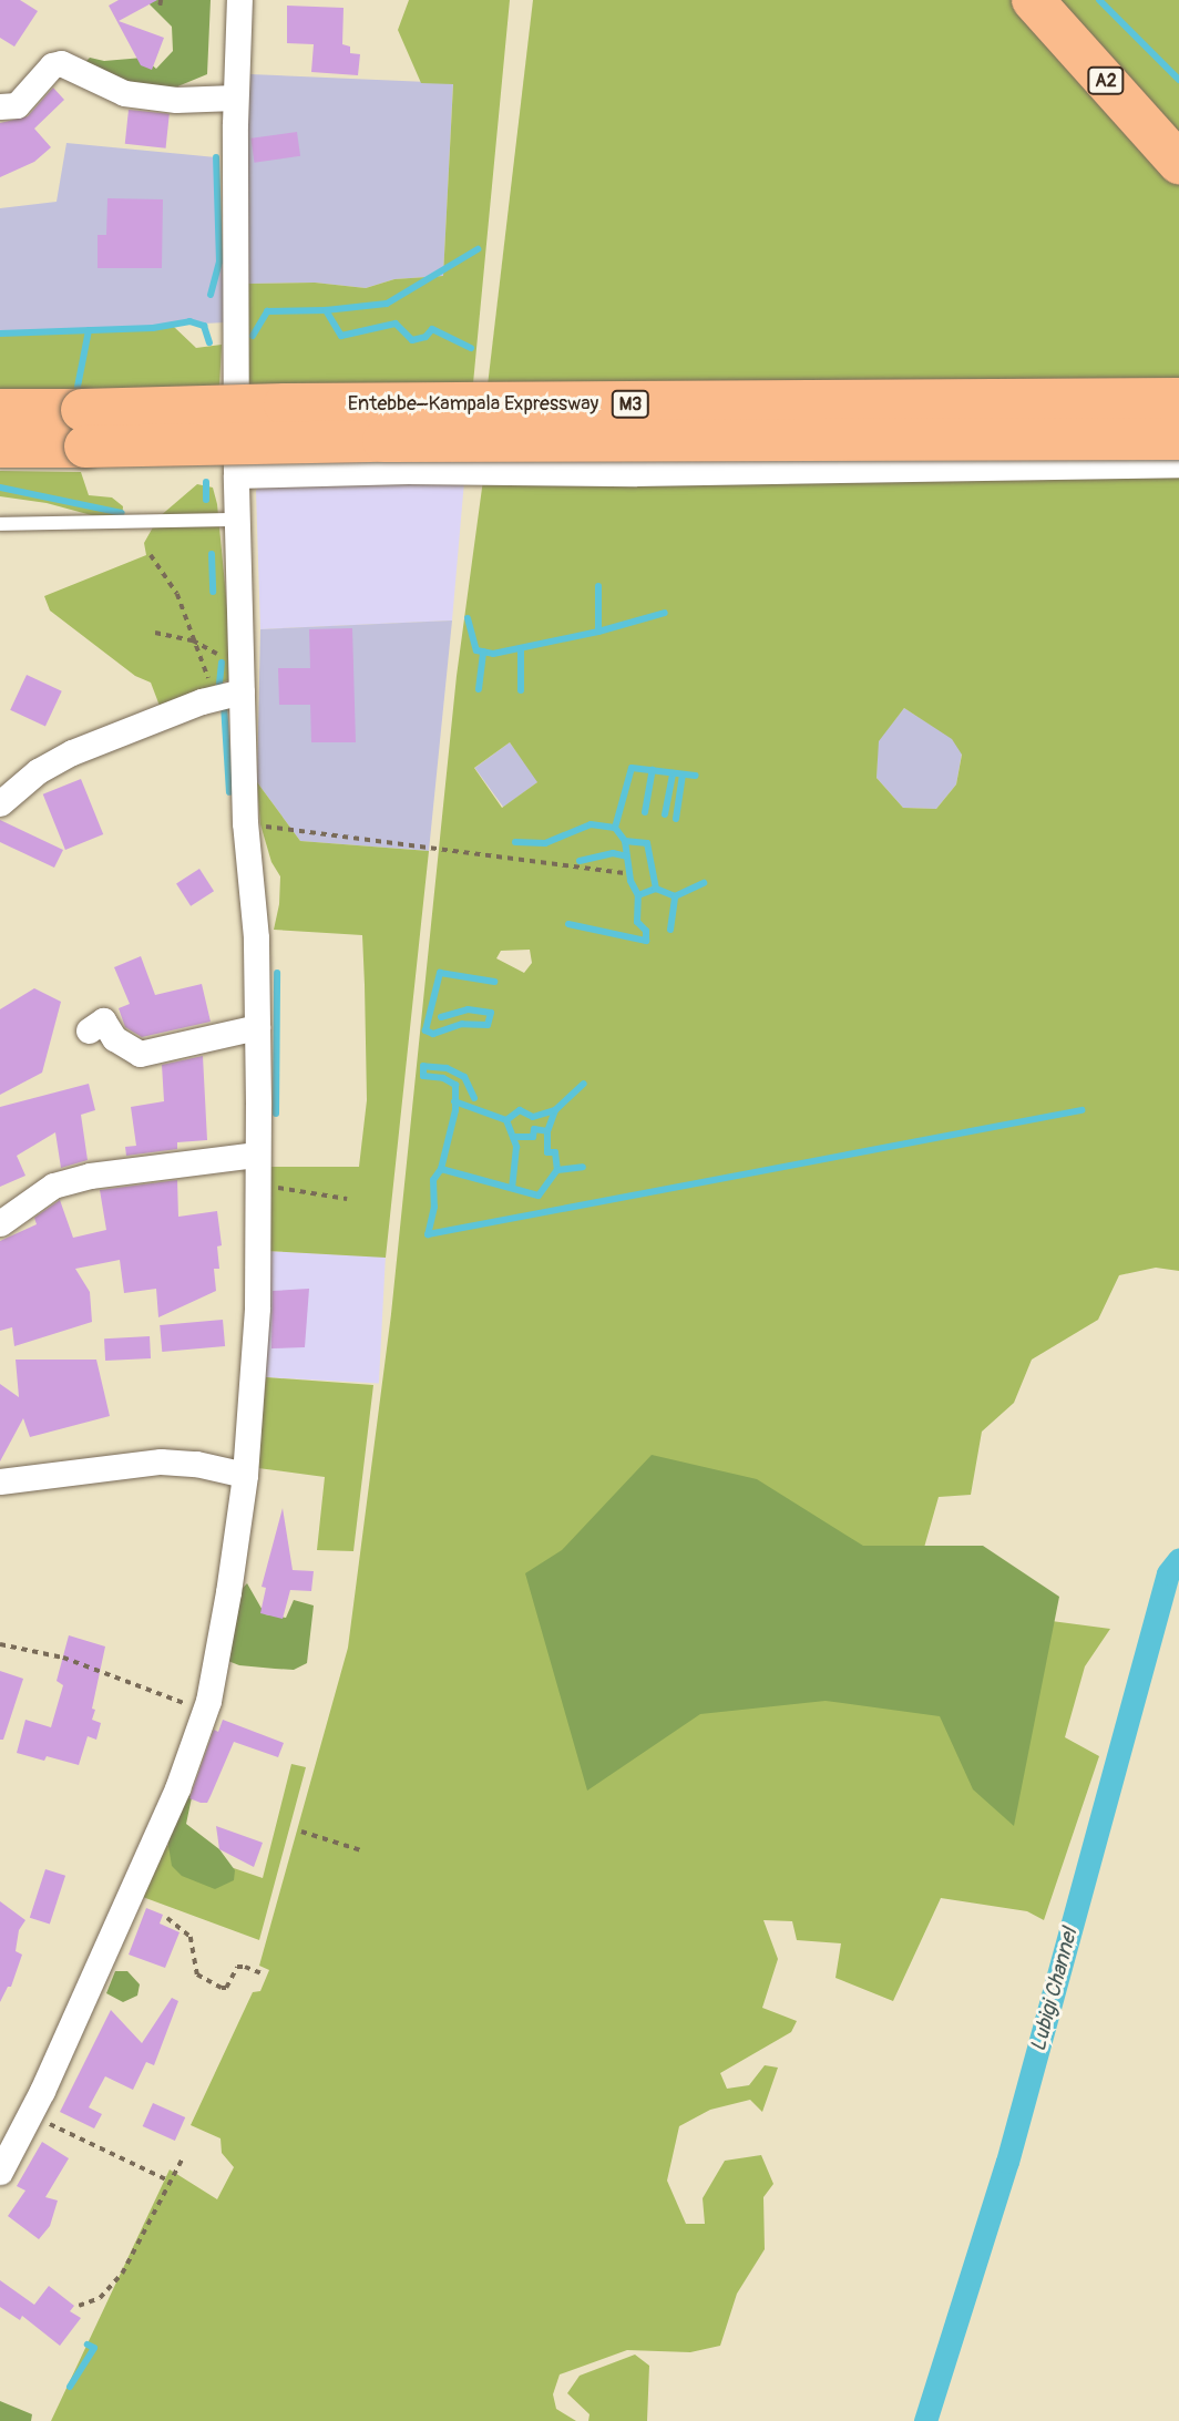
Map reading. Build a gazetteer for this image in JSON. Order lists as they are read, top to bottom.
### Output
{
  "streets": {
    "highway": ["A2", "Entebbe–Kampala Expressway", "M3"]
  },
  "water": ["Lubigi Channel"]
}
